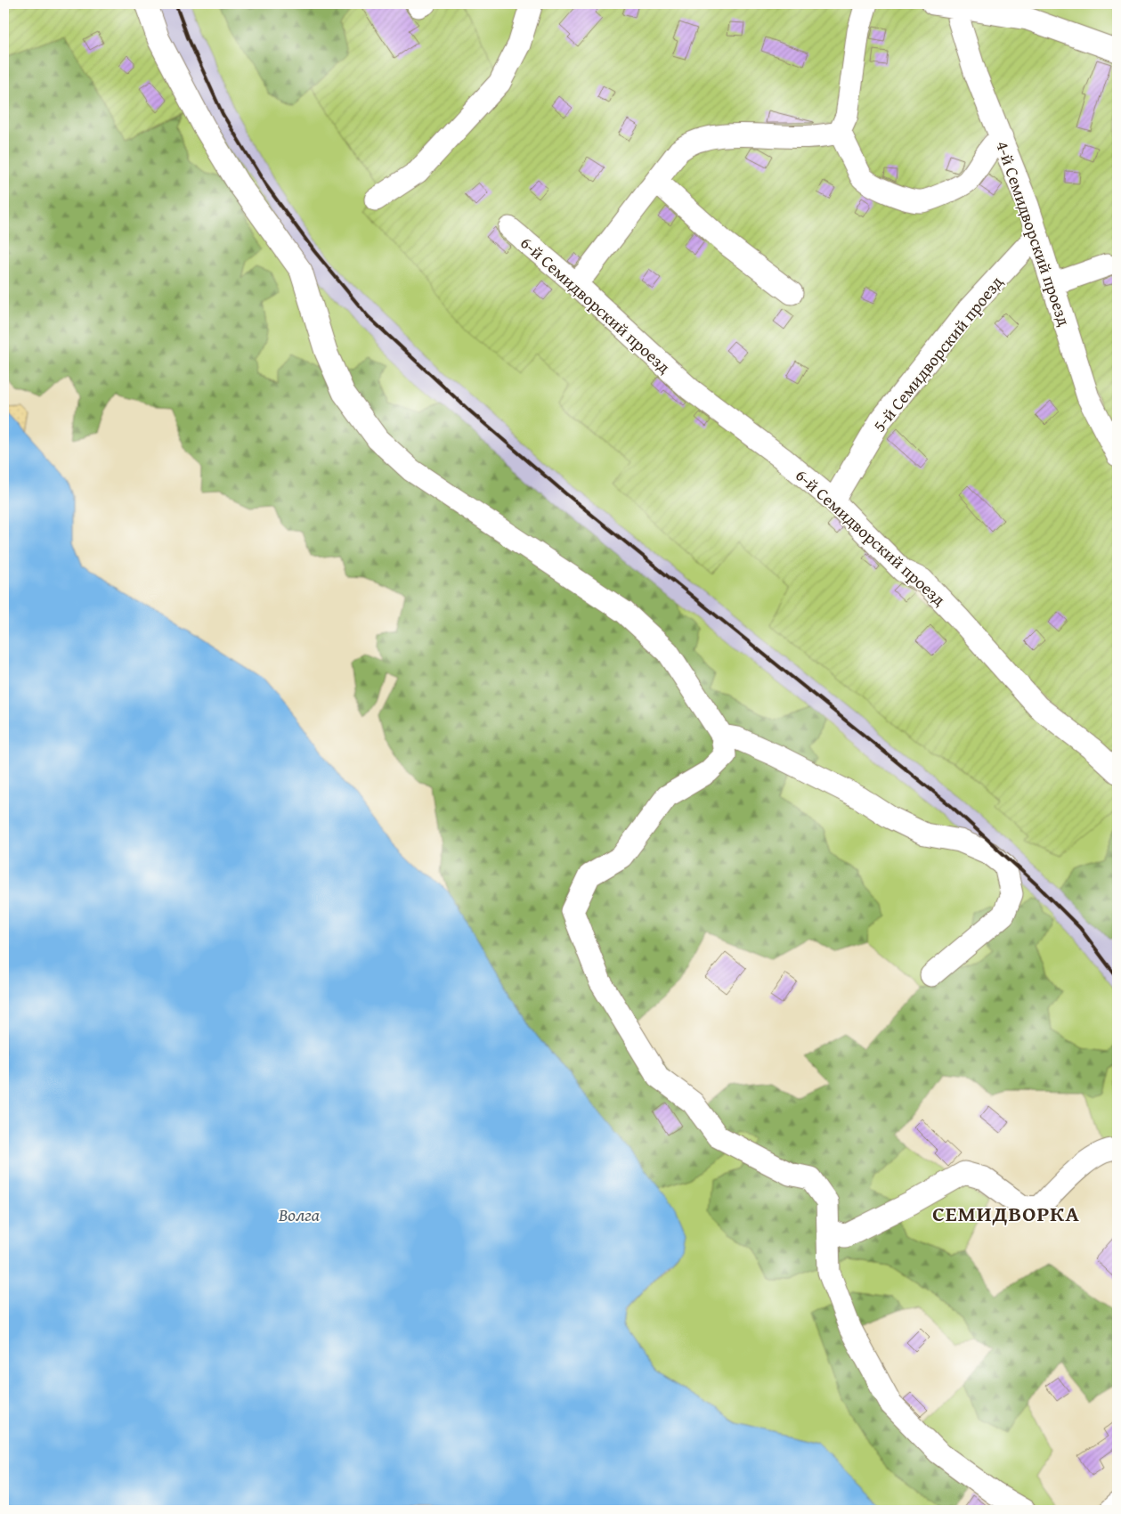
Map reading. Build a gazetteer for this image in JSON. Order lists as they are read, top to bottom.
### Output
{
  "streets": {
    "street": ["4-й Семидворский проезд", "6-й Семидворский проезд", "5-й Семидворский проезд"]
  },
  "crossings": [
    ["4-й Семидворский проезд", "5-й Семидворский проезд"],
    ["6-й Семидворский проезд", "5-й Семидворский проезд"]
  ],
  "districts": ["СЕМИДВОРКА"],
  "water": ["Волга"]
}
